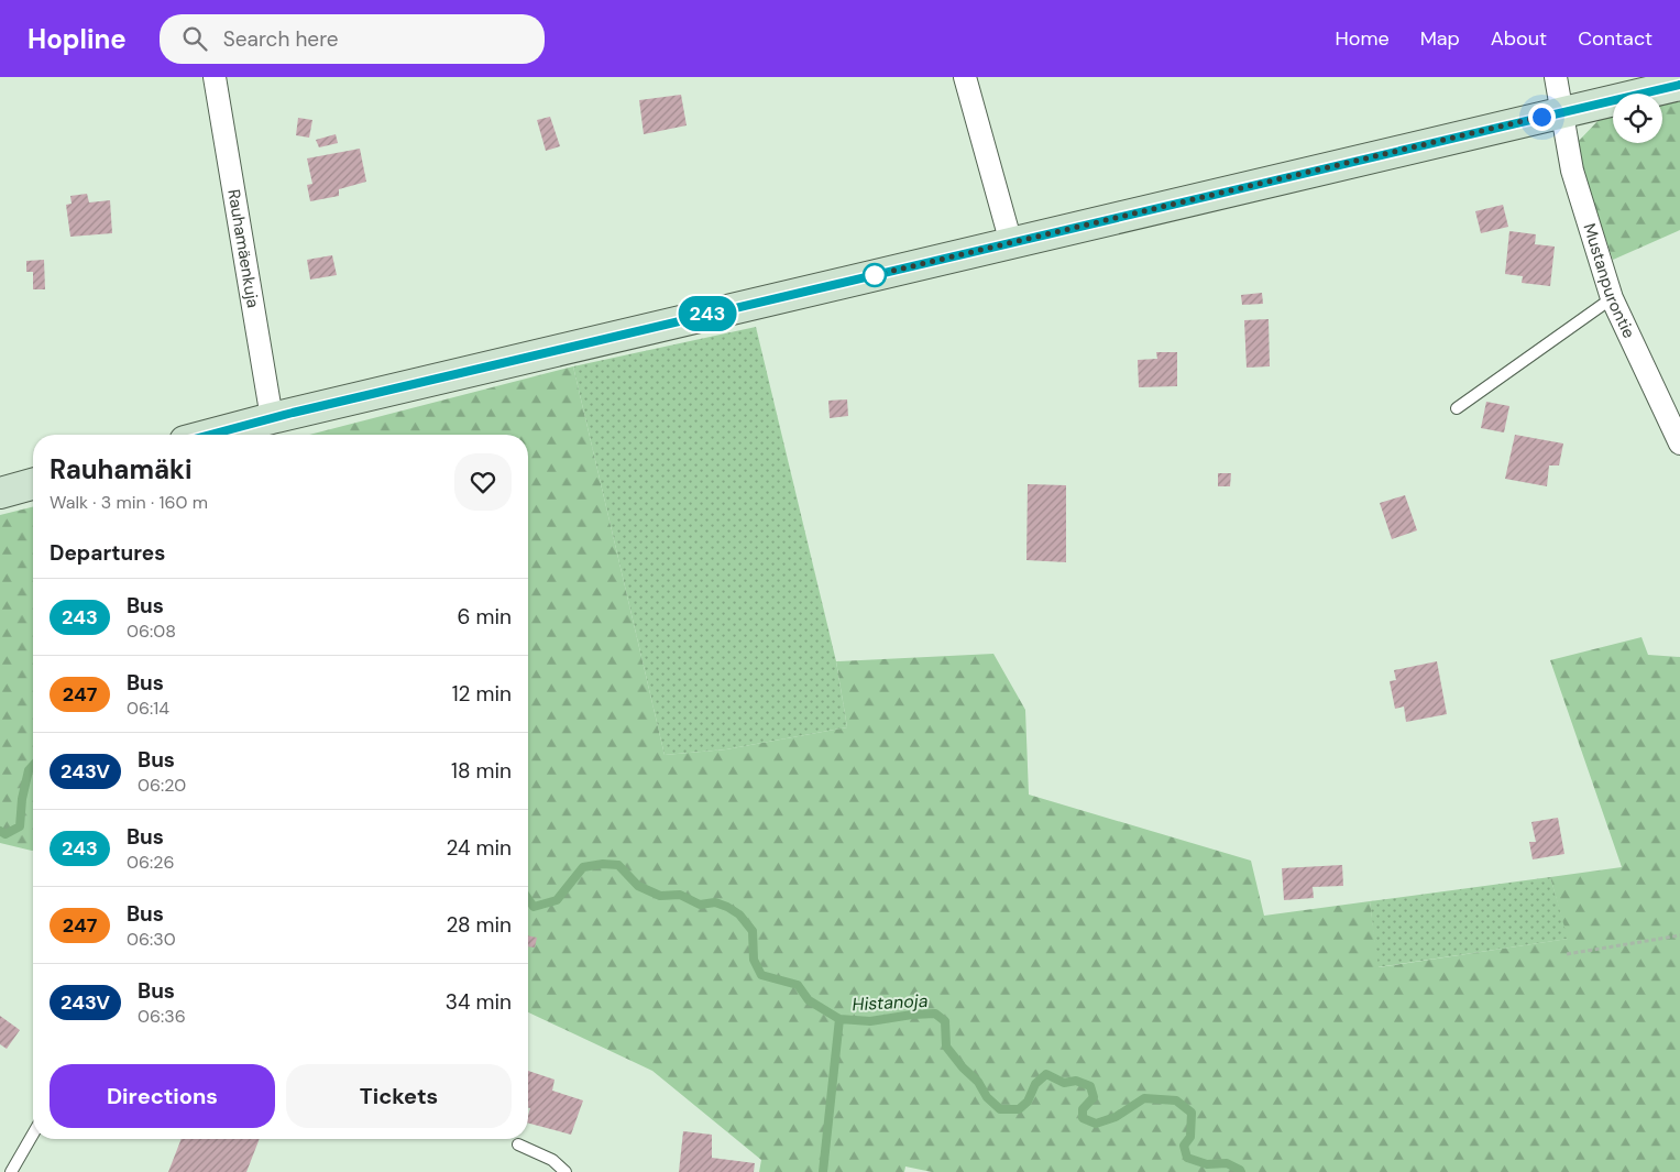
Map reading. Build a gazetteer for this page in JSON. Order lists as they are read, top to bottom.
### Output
{
  "streets": {
    "street": ["Rauhamäenkuja", "Mustanpurontie"]
  },
  "water": ["Histanoja"],
  "lines": ["bus line 243"],
  "page": {
    "header": "Hopline",
    "search": "Search here",
    "nav": [
      "Home",
      "Map",
      "About",
      "Contact"
    ],
    "on_map": "243",
    "heading": [
      ["Rauhamäki", "Walk · 3 min · 160 m"],
      "Departures"
    ],
    "list": [
      {
        "mark": "243",
        "name": "Bus",
        "note": "06:08",
        "value": "6 min"
      },
      {
        "mark": "247",
        "name": "Bus",
        "note": "06:14",
        "value": "12 min"
      },
      {
        "mark": "243V",
        "name": "Bus",
        "note": "06:20",
        "value": "18 min"
      },
      {
        "mark": "243",
        "name": "Bus",
        "note": "06:26",
        "value": "24 min"
      },
      {
        "mark": "247",
        "name": "Bus",
        "note": "06:30",
        "value": "28 min"
      },
      {
        "mark": "243V",
        "name": "Bus",
        "note": "06:36",
        "value": "34 min"
      }
    ],
    "buttons": ["Directions", "Tickets"]
  }
}
